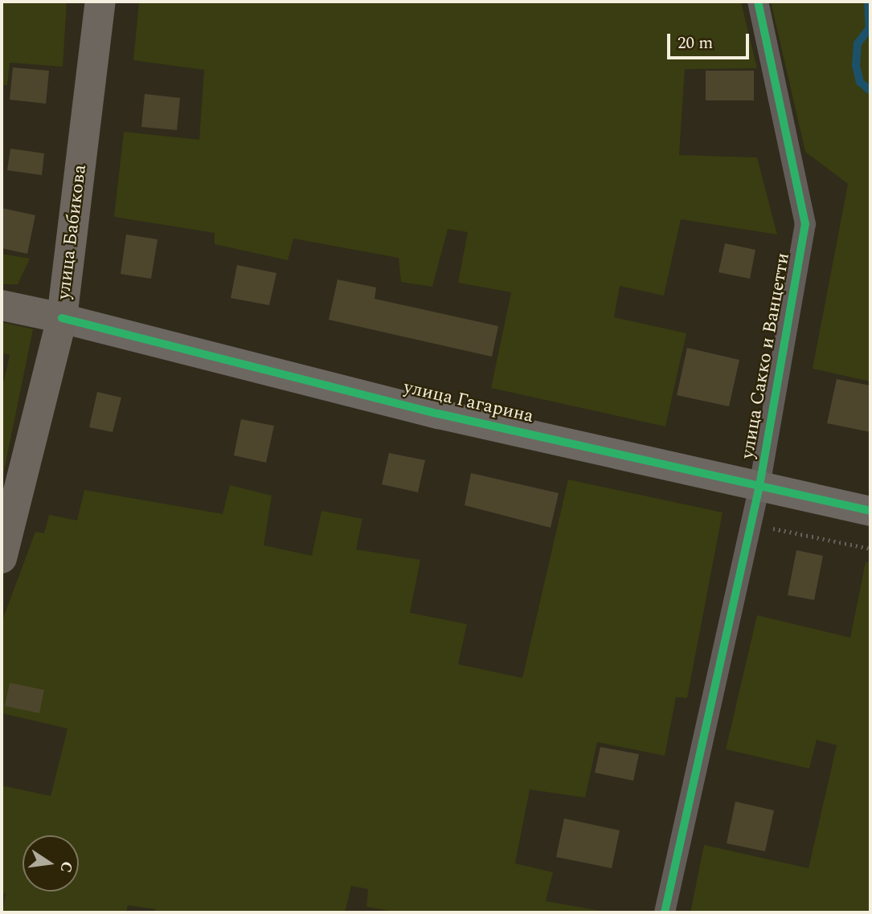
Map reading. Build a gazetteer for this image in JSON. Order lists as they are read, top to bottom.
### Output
{
  "streets": {
    "main road": ["улица Бабикова", "улица Гагарина"],
    "street": ["улица Сакко и Ванцетти"]
  },
  "crossings": [
    ["улица Бабикова", "улица Гагарина"],
    ["улица Сакко и Ванцетти", "улица Гагарина"]
  ],
  "scale_bar": "20 m",
  "north": "right"
}
